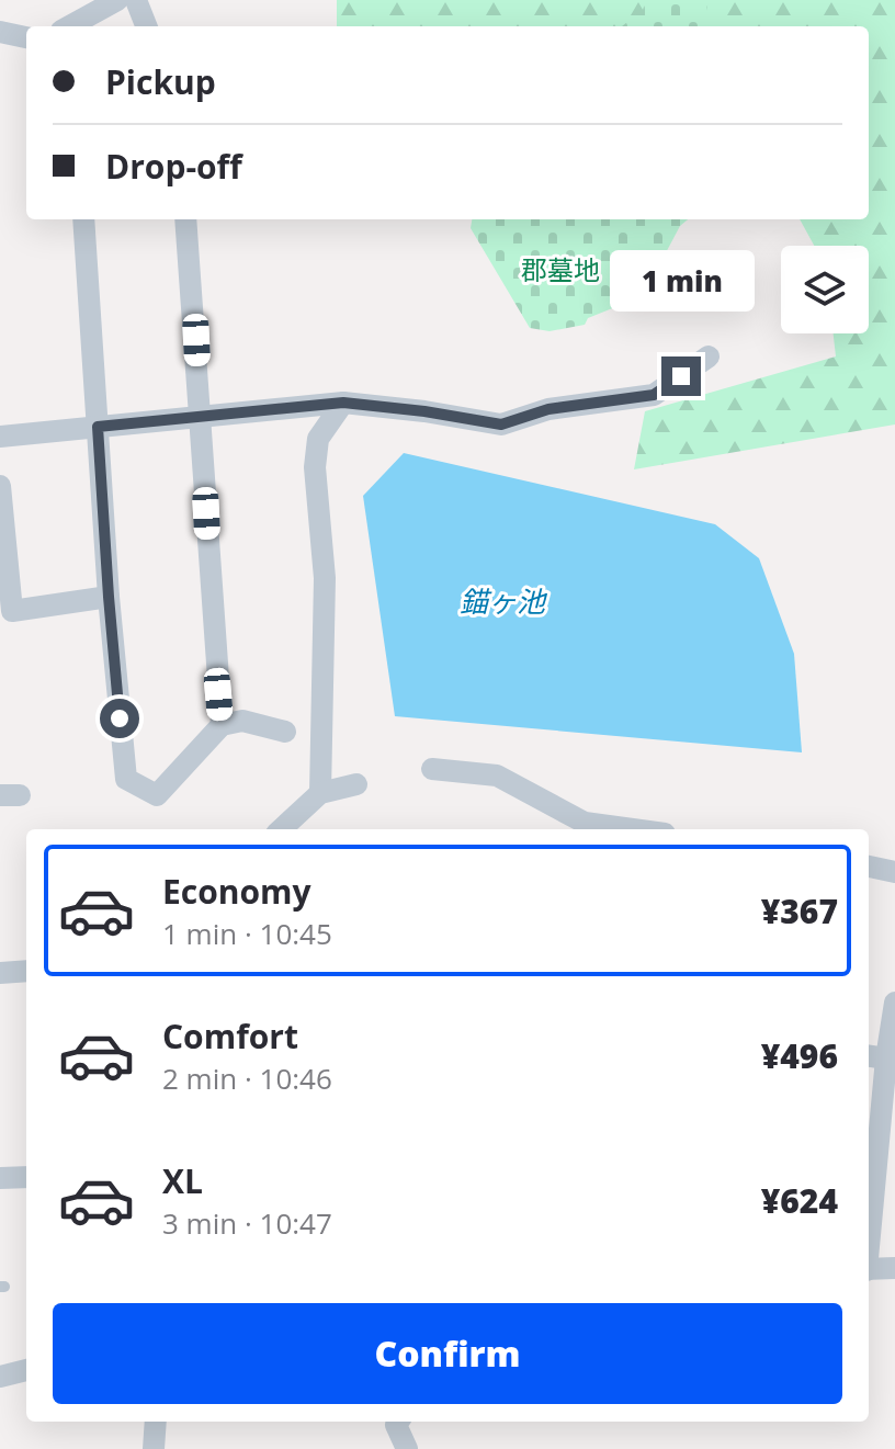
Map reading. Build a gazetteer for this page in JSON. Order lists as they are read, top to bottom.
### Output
{
  "water": ["錨ヶ池"],
  "parks": ["郡墓地"],
  "page": {
    "banner": ["Pickup", "Drop-off"],
    "bubble": "1 min",
    "list": [
      {
        "name": "Economy",
        "note": "1 min · 10:45",
        "value": "¥367"
      },
      {
        "name": "Comfort",
        "note": "2 min · 10:46",
        "value": "¥496"
      },
      {
        "name": "XL",
        "note": "3 min · 10:47",
        "value": "¥624"
      }
    ],
    "buttons": "Confirm"
  }
}
